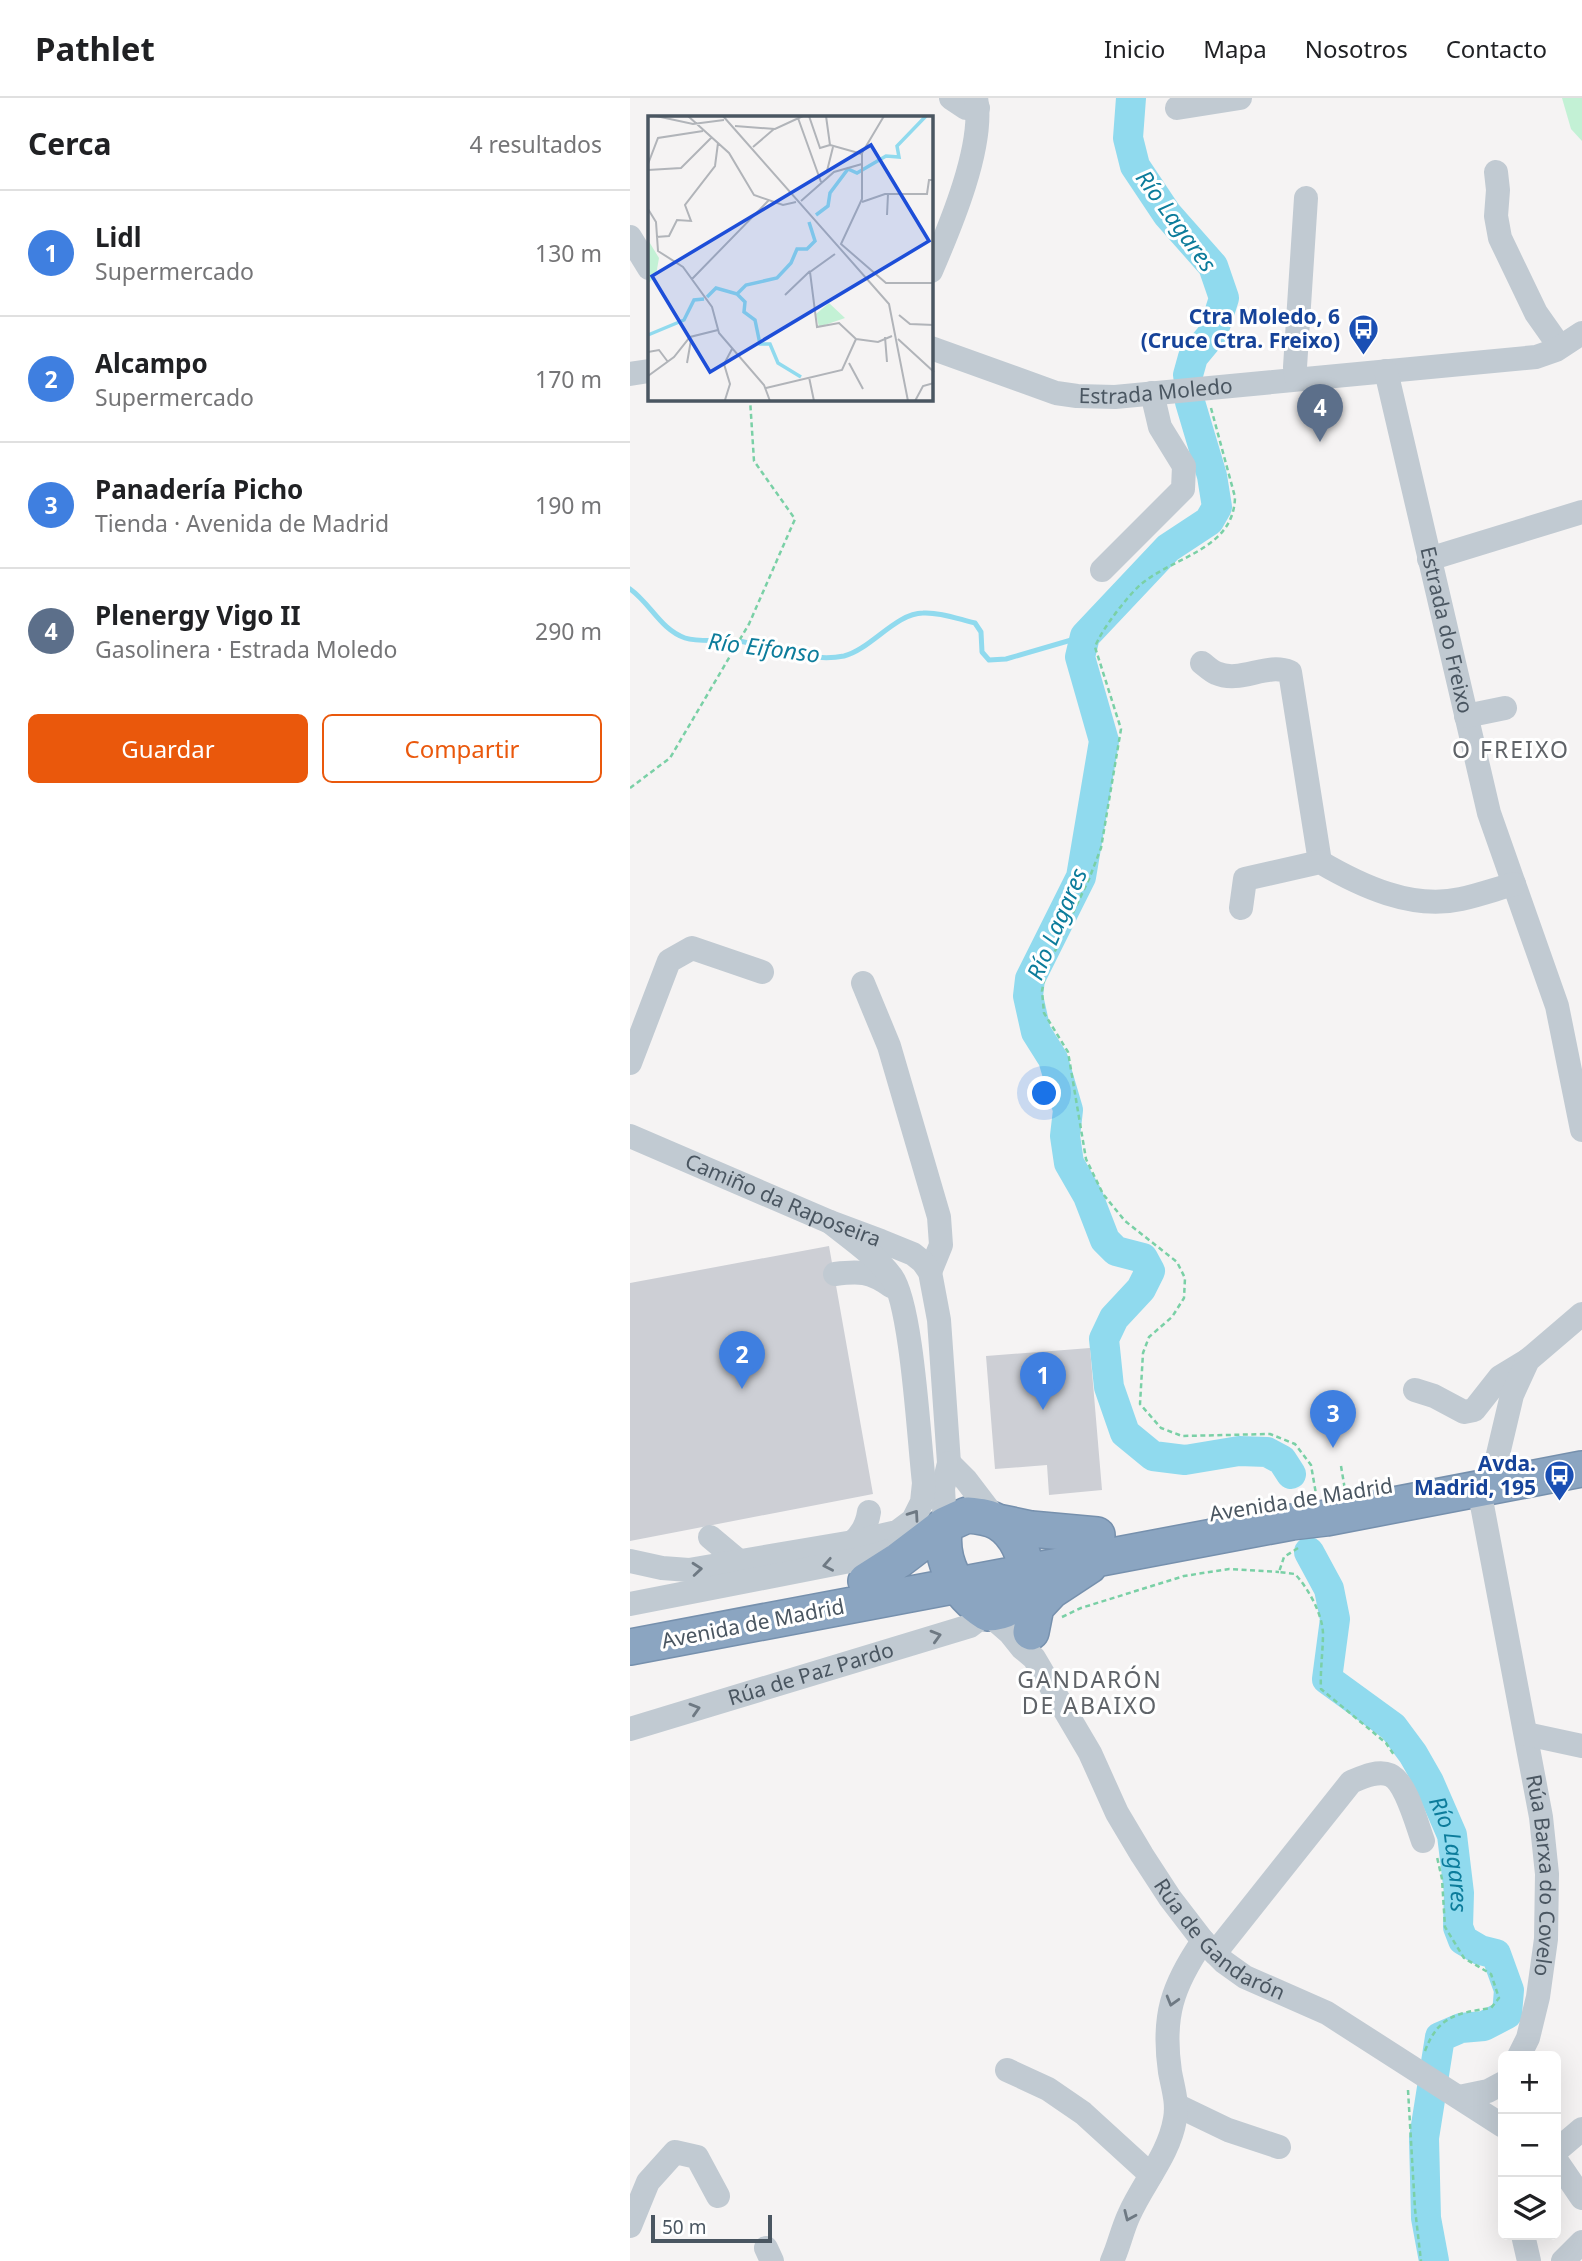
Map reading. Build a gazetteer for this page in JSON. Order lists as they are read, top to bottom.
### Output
{
  "streets": {
    "highway": ["Avenida de Madrid"],
    "street": [
      "Estrada Moledo",
      "Estrada do Freixo",
      "Camiño da Raposeira",
      "Rúa de Paz Pardo",
      "Rúa Barxa do Covelo",
      "Rúa de Gandarón"
    ]
  },
  "crossings": [
    ["Estrada Moledo", "Estrada do Freixo"],
    ["Avenida de Madrid", "Rúa de Paz Pardo"],
    ["Avenida de Madrid", "Rúa de Gandarón"],
    ["Rúa de Paz Pardo", "Rúa de Gandarón"]
  ],
  "districts": ["O FREIXO", "GANDARÓN DE ABAIXO"],
  "water": ["Río Lagares", "Río Eifonso"],
  "places": {
    "bus stop": ["Ctra Moledo, 6 (Cruce Ctra. Freixo)", "Avda. Madrid, 195"]
  },
  "scale_bar": "50 m",
  "page": {
    "header": "Pathlet",
    "nav": [
      "Inicio",
      "Mapa",
      "Nosotros",
      "Contacto"
    ],
    "heading": ["Cerca", "4 resultados"],
    "list": [
      {
        "mark": "1",
        "name": "Lidl",
        "note": "Supermercado",
        "value": "130 m"
      },
      {
        "mark": "2",
        "name": "Alcampo",
        "note": "Supermercado",
        "value": "170 m"
      },
      {
        "mark": "3",
        "name": "Panadería Picho",
        "note": "Tienda · Avenida de Madrid",
        "value": "190 m"
      },
      {
        "mark": "4",
        "name": "Plenergy Vigo II",
        "note": "Gasolinera · Estrada Moledo",
        "value": "290 m"
      }
    ],
    "pins": [
      "4",
      "2",
      "1",
      "3"
    ],
    "buttons": ["Guardar", "Compartir"],
    "map_buttons": ["+", "−"],
    "scale": "50 m"
  }
}
